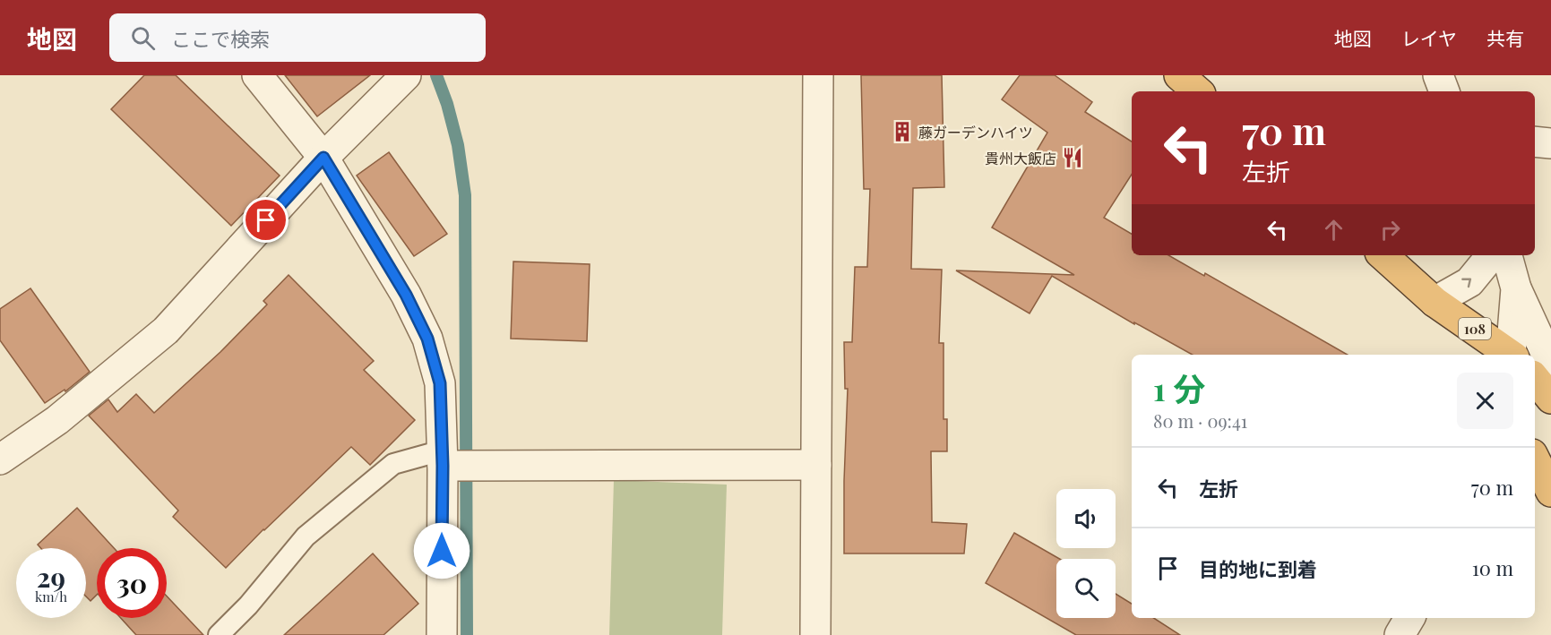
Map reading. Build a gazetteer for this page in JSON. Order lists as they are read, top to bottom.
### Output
{
  "streets": {
    "highway": ["108"]
  },
  "places": {
    "building": ["藤ガーデンハイツ"],
    "restaurant": ["貴州大飯店"]
  },
  "page": {
    "header": "地図",
    "search": "ここで検索",
    "nav": ["地図", "レイヤ", "共有"],
    "turn": ["70 m", "左折"],
    "heading": ["1 分", "80 m · 09:41"],
    "list": [
      {
        "name": "左折",
        "value": "70 m"
      },
      {
        "name": "目的地に到着",
        "value": "10 m"
      }
    ],
    "speed": "29 km/h",
    "limit": "30"
  }
}
